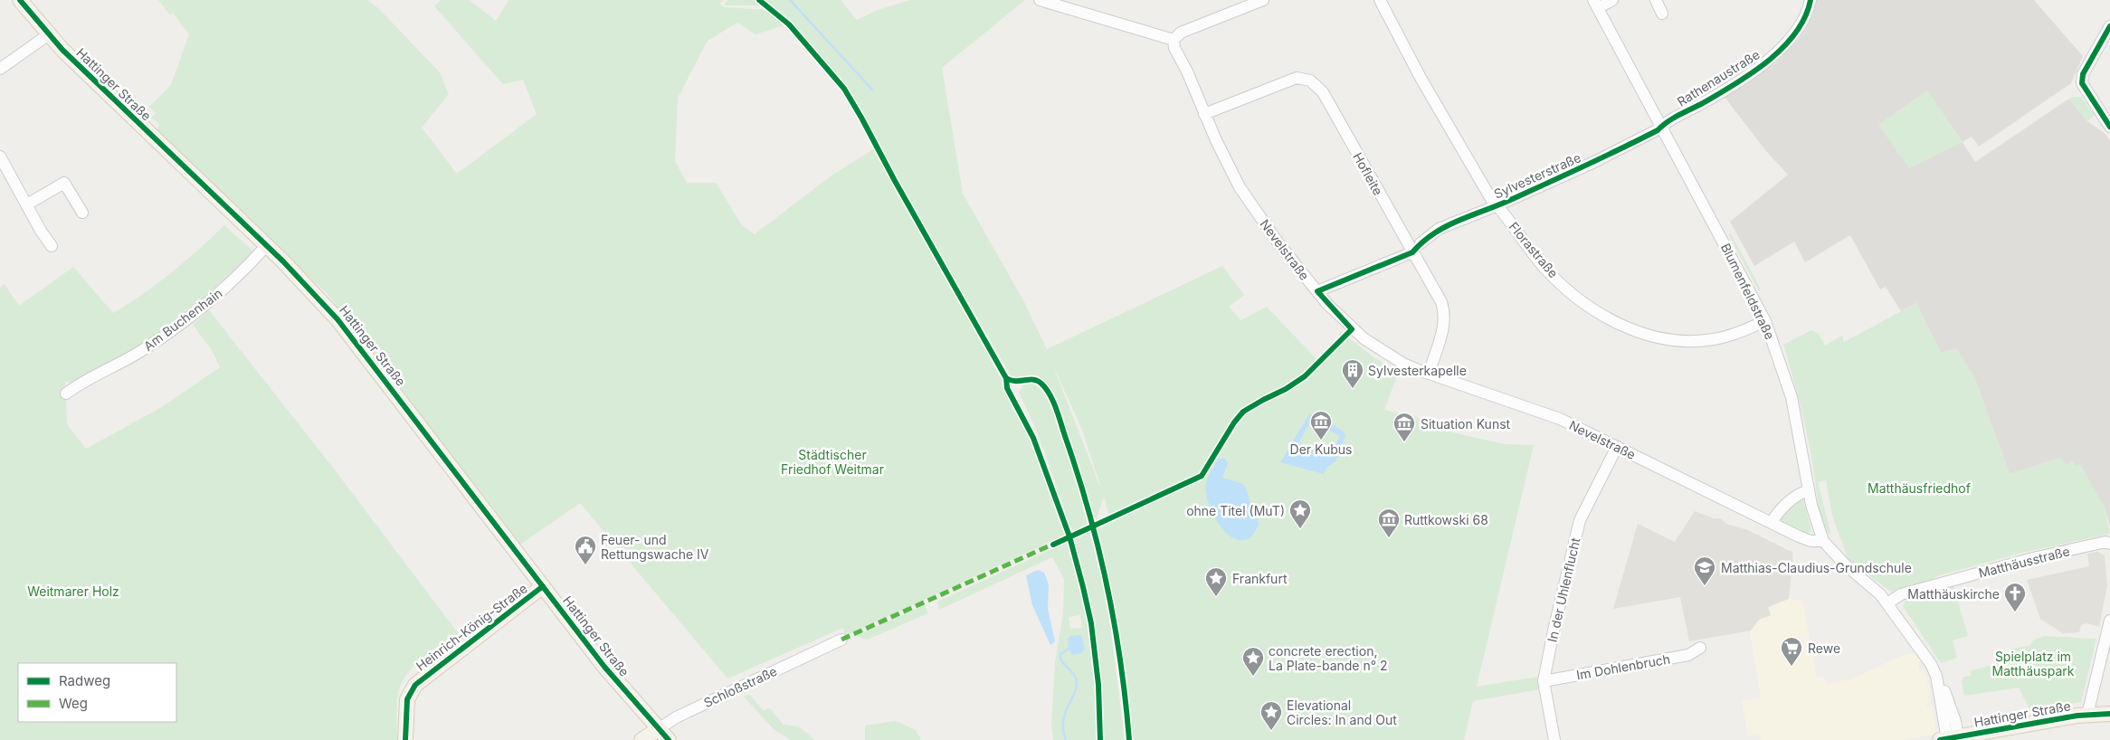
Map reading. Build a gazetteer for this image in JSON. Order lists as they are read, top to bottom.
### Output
{
  "streets": {
    "main road": ["Hattinger Straße", "Heinrich-König-Straße", "Schloßstraße"],
    "street": [
      "Rathenaustraße",
      "Hofleite",
      "Sylvesterstraße",
      "Nevelstraße",
      "Florastraße",
      "Blumenfeldstraße",
      "Am Buchenhain",
      "Matthäusstraße",
      "In der Uhlenflucht",
      "Im Dohlenbruch"
    ]
  },
  "crossings": [
    ["Rathenaustraße", "Sylvesterstraße"],
    ["Rathenaustraße", "Blumenfeldstraße"],
    ["Hattinger Straße", "Blumenfeldstraße"],
    ["Hattinger Straße", "Am Buchenhain"],
    ["Hattinger Straße", "Heinrich-König-Straße"],
    ["Hattinger Straße", "Schloßstraße"],
    ["Hofleite", "Nevelstraße"],
    ["Sylvesterstraße", "Florastraße"],
    ["Sylvesterstraße", "Blumenfeldstraße"],
    ["Nevelstraße", "Blumenfeldstraße"],
    ["Nevelstraße", "In der Uhlenflucht"],
    ["Florastraße", "Blumenfeldstraße"],
    ["Blumenfeldstraße", "Matthäusstraße"],
    ["In der Uhlenflucht", "Im Dohlenbruch"]
  ],
  "parks": [
    "Städtischer Friedhof Weitmar",
    "Matthäusfriedhof",
    "Weitmarer Holz",
    "Spielplatz im Matthäuspark"
  ],
  "places": {
    "building": ["Sylvesterkapelle"],
    "museum": ["Der Kubus", "Situation Kunst", "Ruttkowski 68"],
    "place": [
      "ohne Titel (MuT)",
      "Frankfurt",
      "concrete erection, La Plate-bande n° 2",
      "Elevational Circles: In and Out"
    ],
    "public building": ["Feuer- und Rettungswache IV"],
    "school or university": ["Matthias-Claudius-Grundschule"],
    "church": ["Matthäuskirche"],
    "supermarket": ["Rewe"]
  },
  "legend": ["Radweg", "Weg"]
}
